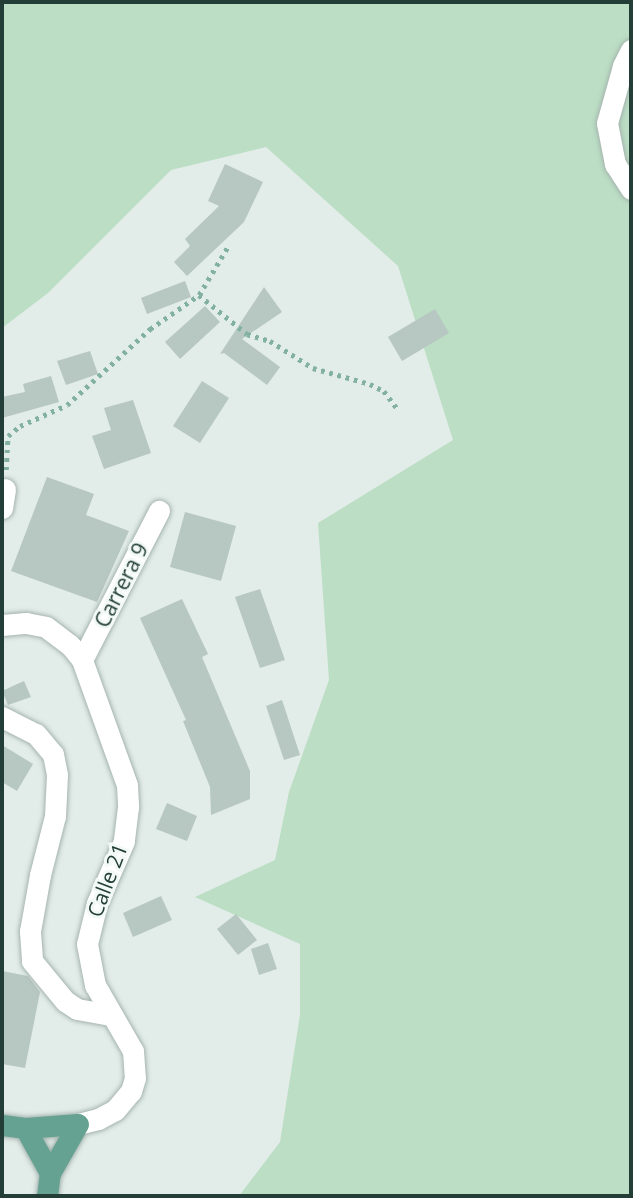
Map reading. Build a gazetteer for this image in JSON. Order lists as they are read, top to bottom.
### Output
{
  "streets": {
    "main road": ["Calle 21"],
    "street": ["Carrera 9"]
  },
  "crossings": [
    ["Carrera 9", "Calle 21"]
  ]
}
